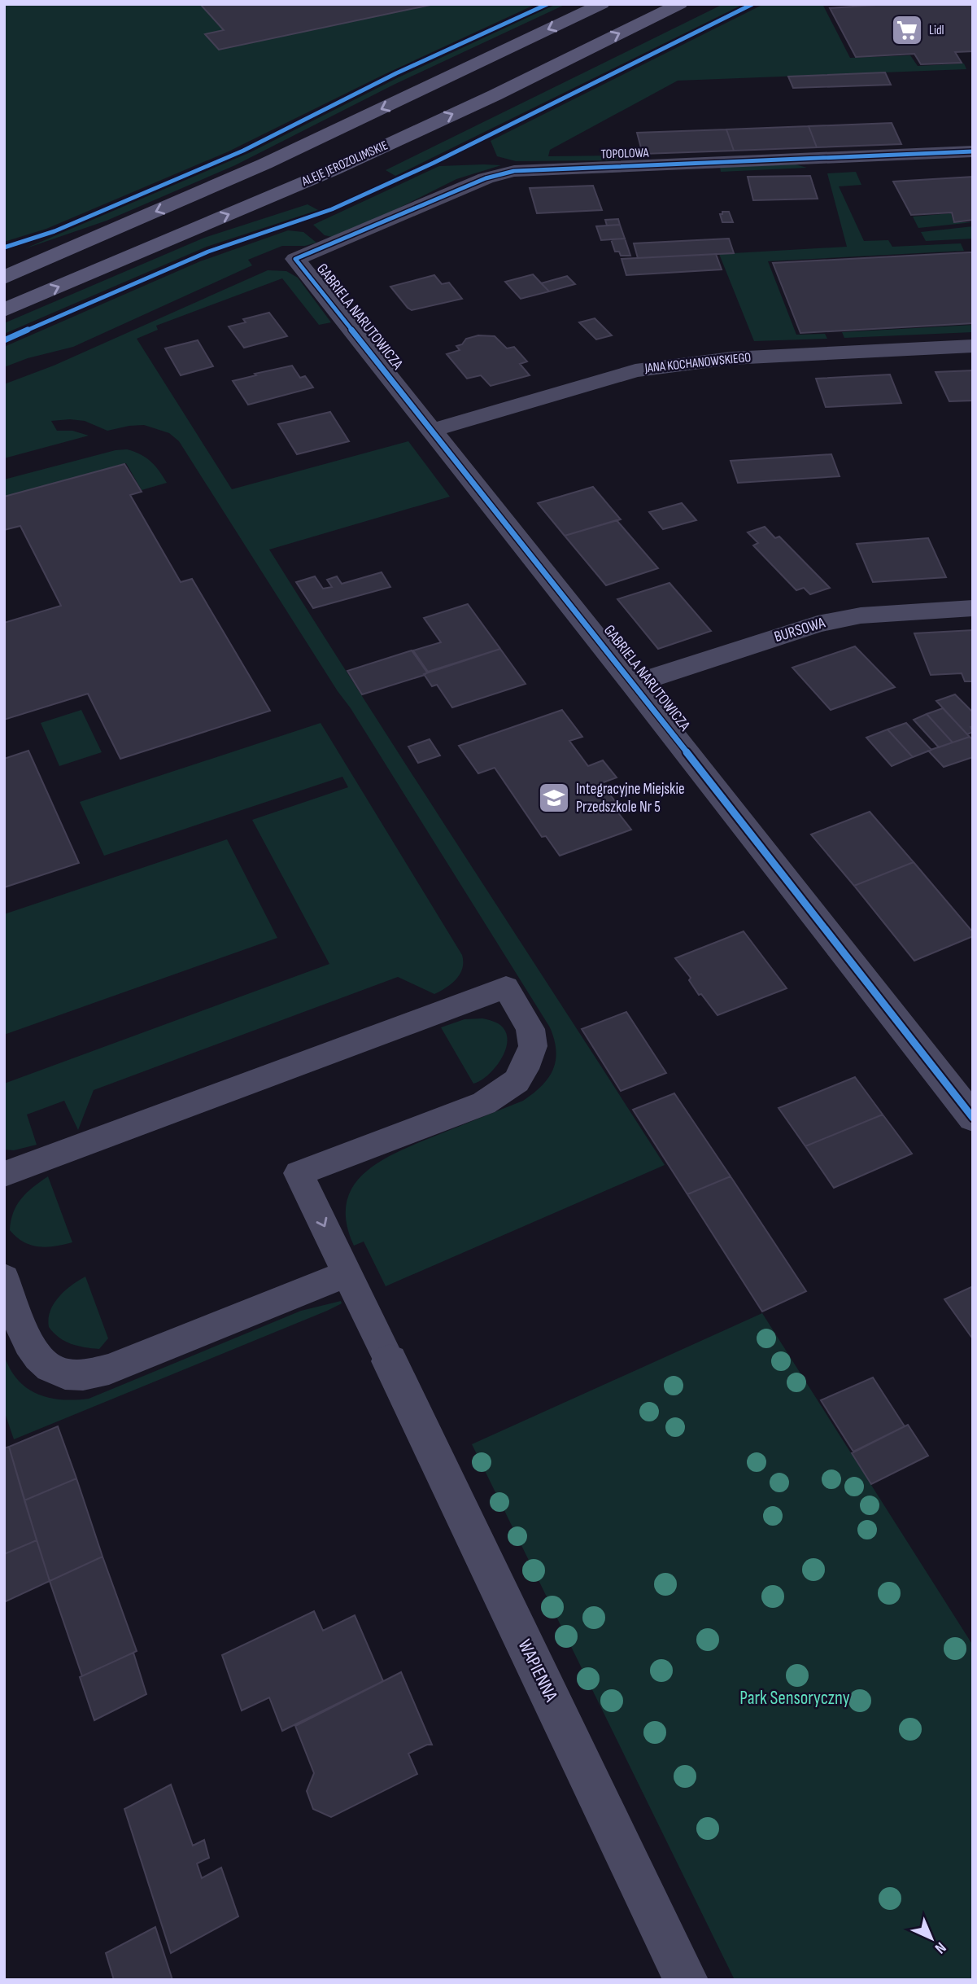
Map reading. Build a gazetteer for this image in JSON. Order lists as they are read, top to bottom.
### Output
{
  "streets": {
    "main road": ["ALEJE JEROZOLIMSKIE"],
    "street": [
      "TOPOLOWA",
      "GABRIELA NARUTOWICZA",
      "JANA KOCHANOWSKIEGO",
      "BURSOWA",
      "WAPIENNA"
    ]
  },
  "crossings": [
    ["TOPOLOWA", "GABRIELA NARUTOWICZA"],
    ["GABRIELA NARUTOWICZA", "JANA KOCHANOWSKIEGO"],
    ["GABRIELA NARUTOWICZA", "BURSOWA"]
  ],
  "parks": ["Park Sensoryczny"],
  "places": {
    "supermarket": ["Lidl"],
    "school or university": ["Integracyjne Miejskie Przedszkole Nr 5"]
  },
  "north": "bottom right"
}
